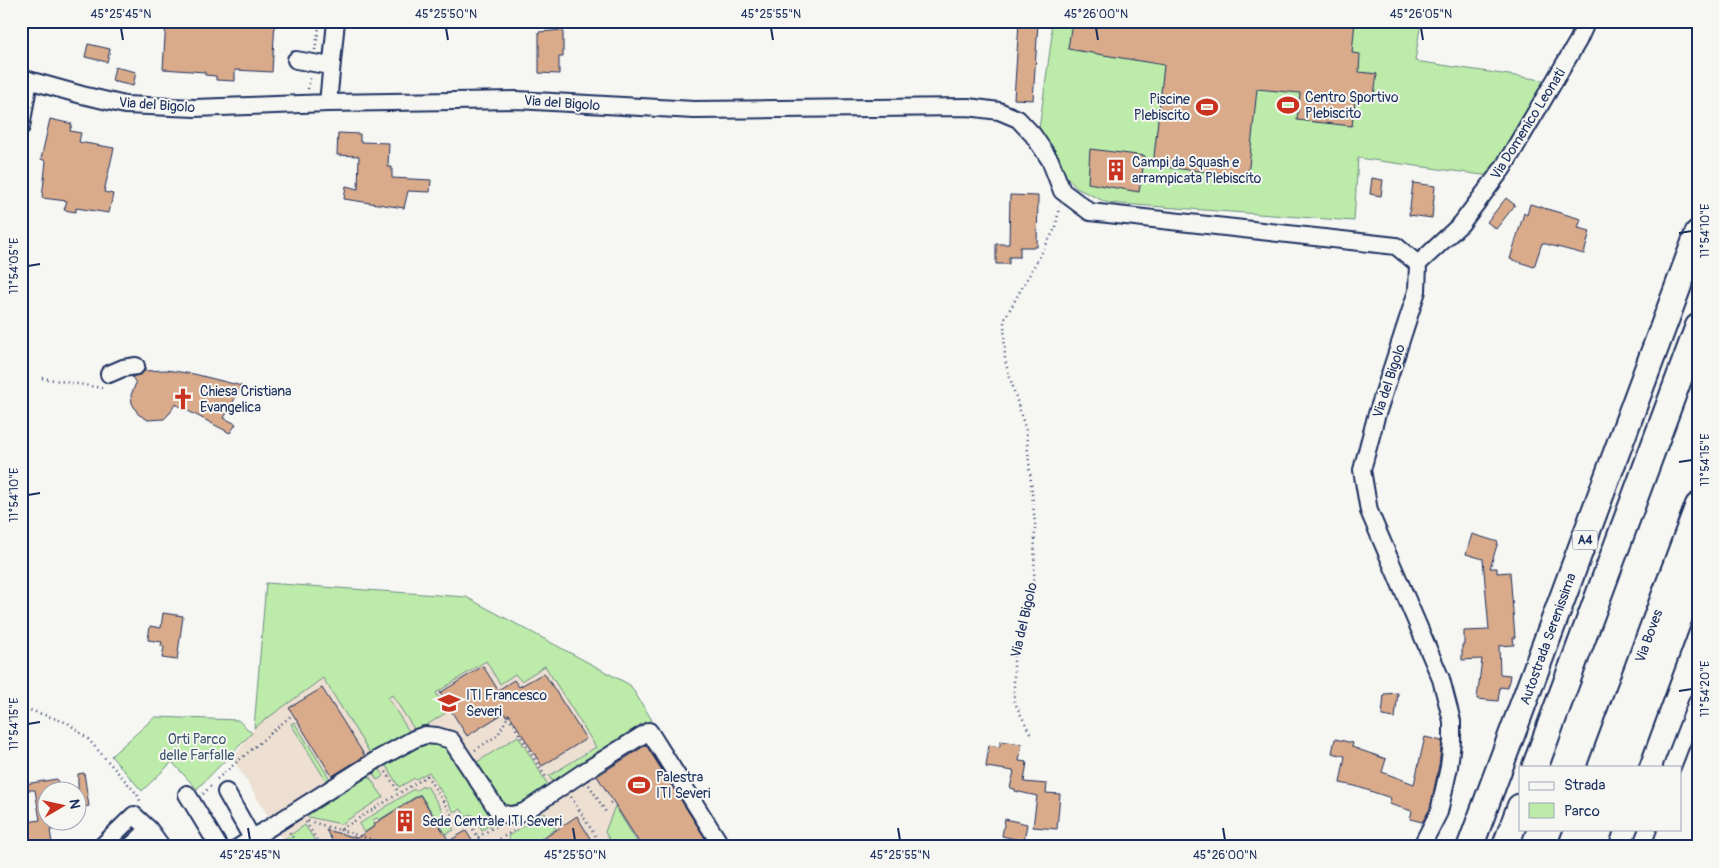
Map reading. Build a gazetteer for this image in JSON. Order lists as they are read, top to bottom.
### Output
{
  "streets": {
    "highway": ["A4", "Via Boves", "Autostrada Serenissima"],
    "street": ["Via del Bigolo", "Via Domenico Leonati"]
  },
  "crossings": [
    ["Via del Bigolo", "Via Domenico Leonati"]
  ],
  "parks": ["Orti Parco delle Farfalle"],
  "places": {
    "sports": ["Centro Sportivo Plebiscito", "Piscine Plebiscito", "Palestra ITI Severi"],
    "building": ["Campi da Squash e arrampicata Plebiscito", "Sede Centrale ITI Severi"],
    "church": ["Chiesa Cristiana Evangelica"],
    "school or university": ["ITI Francesco Severi"]
  },
  "legend": ["Strada", "Parco"],
  "north": "right",
  "coordinates": [
    "45°25'45\"N",
    "45°25'50\"N",
    "45°25'55\"N",
    "45°26'00\"N",
    "45°26'05\"N",
    "11°54'10\"E",
    "11°54'05\"E",
    "11°54'15\"E",
    "11°54'20\"E"
  ]
}
